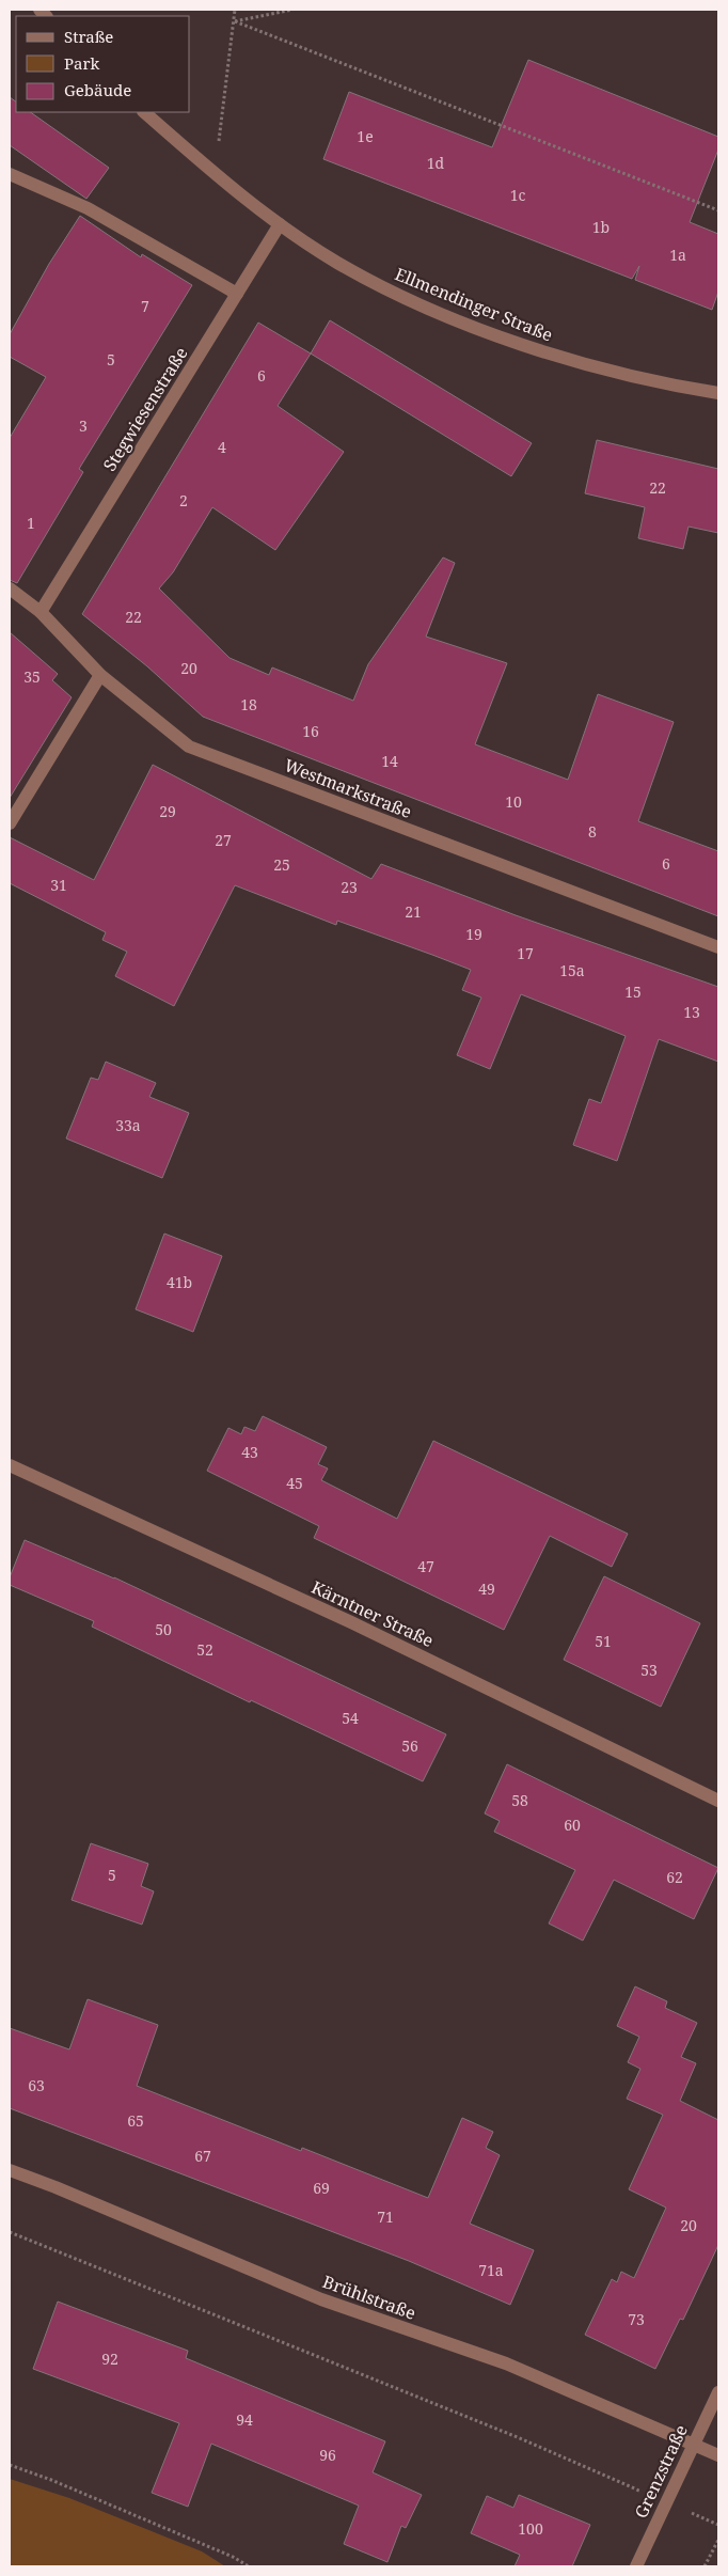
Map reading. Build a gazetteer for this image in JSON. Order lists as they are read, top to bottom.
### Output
{
  "streets": {
    "street": [
      "Ellmendinger Straße",
      "Stegwiesenstraße",
      "Westmarkstraße",
      "Kärntner Straße",
      "Brühlstraße",
      "Grenzstraße"
    ]
  },
  "crossings": [
    ["Ellmendinger Straße", "Stegwiesenstraße"],
    ["Stegwiesenstraße", "Westmarkstraße"],
    ["Brühlstraße", "Grenzstraße"]
  ],
  "house_numbers": [
    "1e",
    "1d",
    "1c",
    "1b",
    "1a",
    "7",
    "5",
    "6",
    "3",
    "4",
    "22",
    "2",
    "1",
    "22",
    "20",
    "35",
    "18",
    "16",
    "14",
    "10",
    "29",
    "8",
    "27",
    "6",
    "25",
    "31",
    "23",
    "21",
    "19",
    "17",
    "15a",
    "15",
    "13",
    "33a",
    "41b",
    "43",
    "45",
    "47",
    "49",
    "50",
    "51",
    "52",
    "53",
    "54",
    "56",
    "58",
    "60",
    "5",
    "62",
    "63",
    "65",
    "67",
    "69",
    "71",
    "20",
    "71a",
    "73",
    "92",
    "94",
    "96",
    "100"
  ],
  "legend": ["Straße", "Park", "Gebäude"]
}
